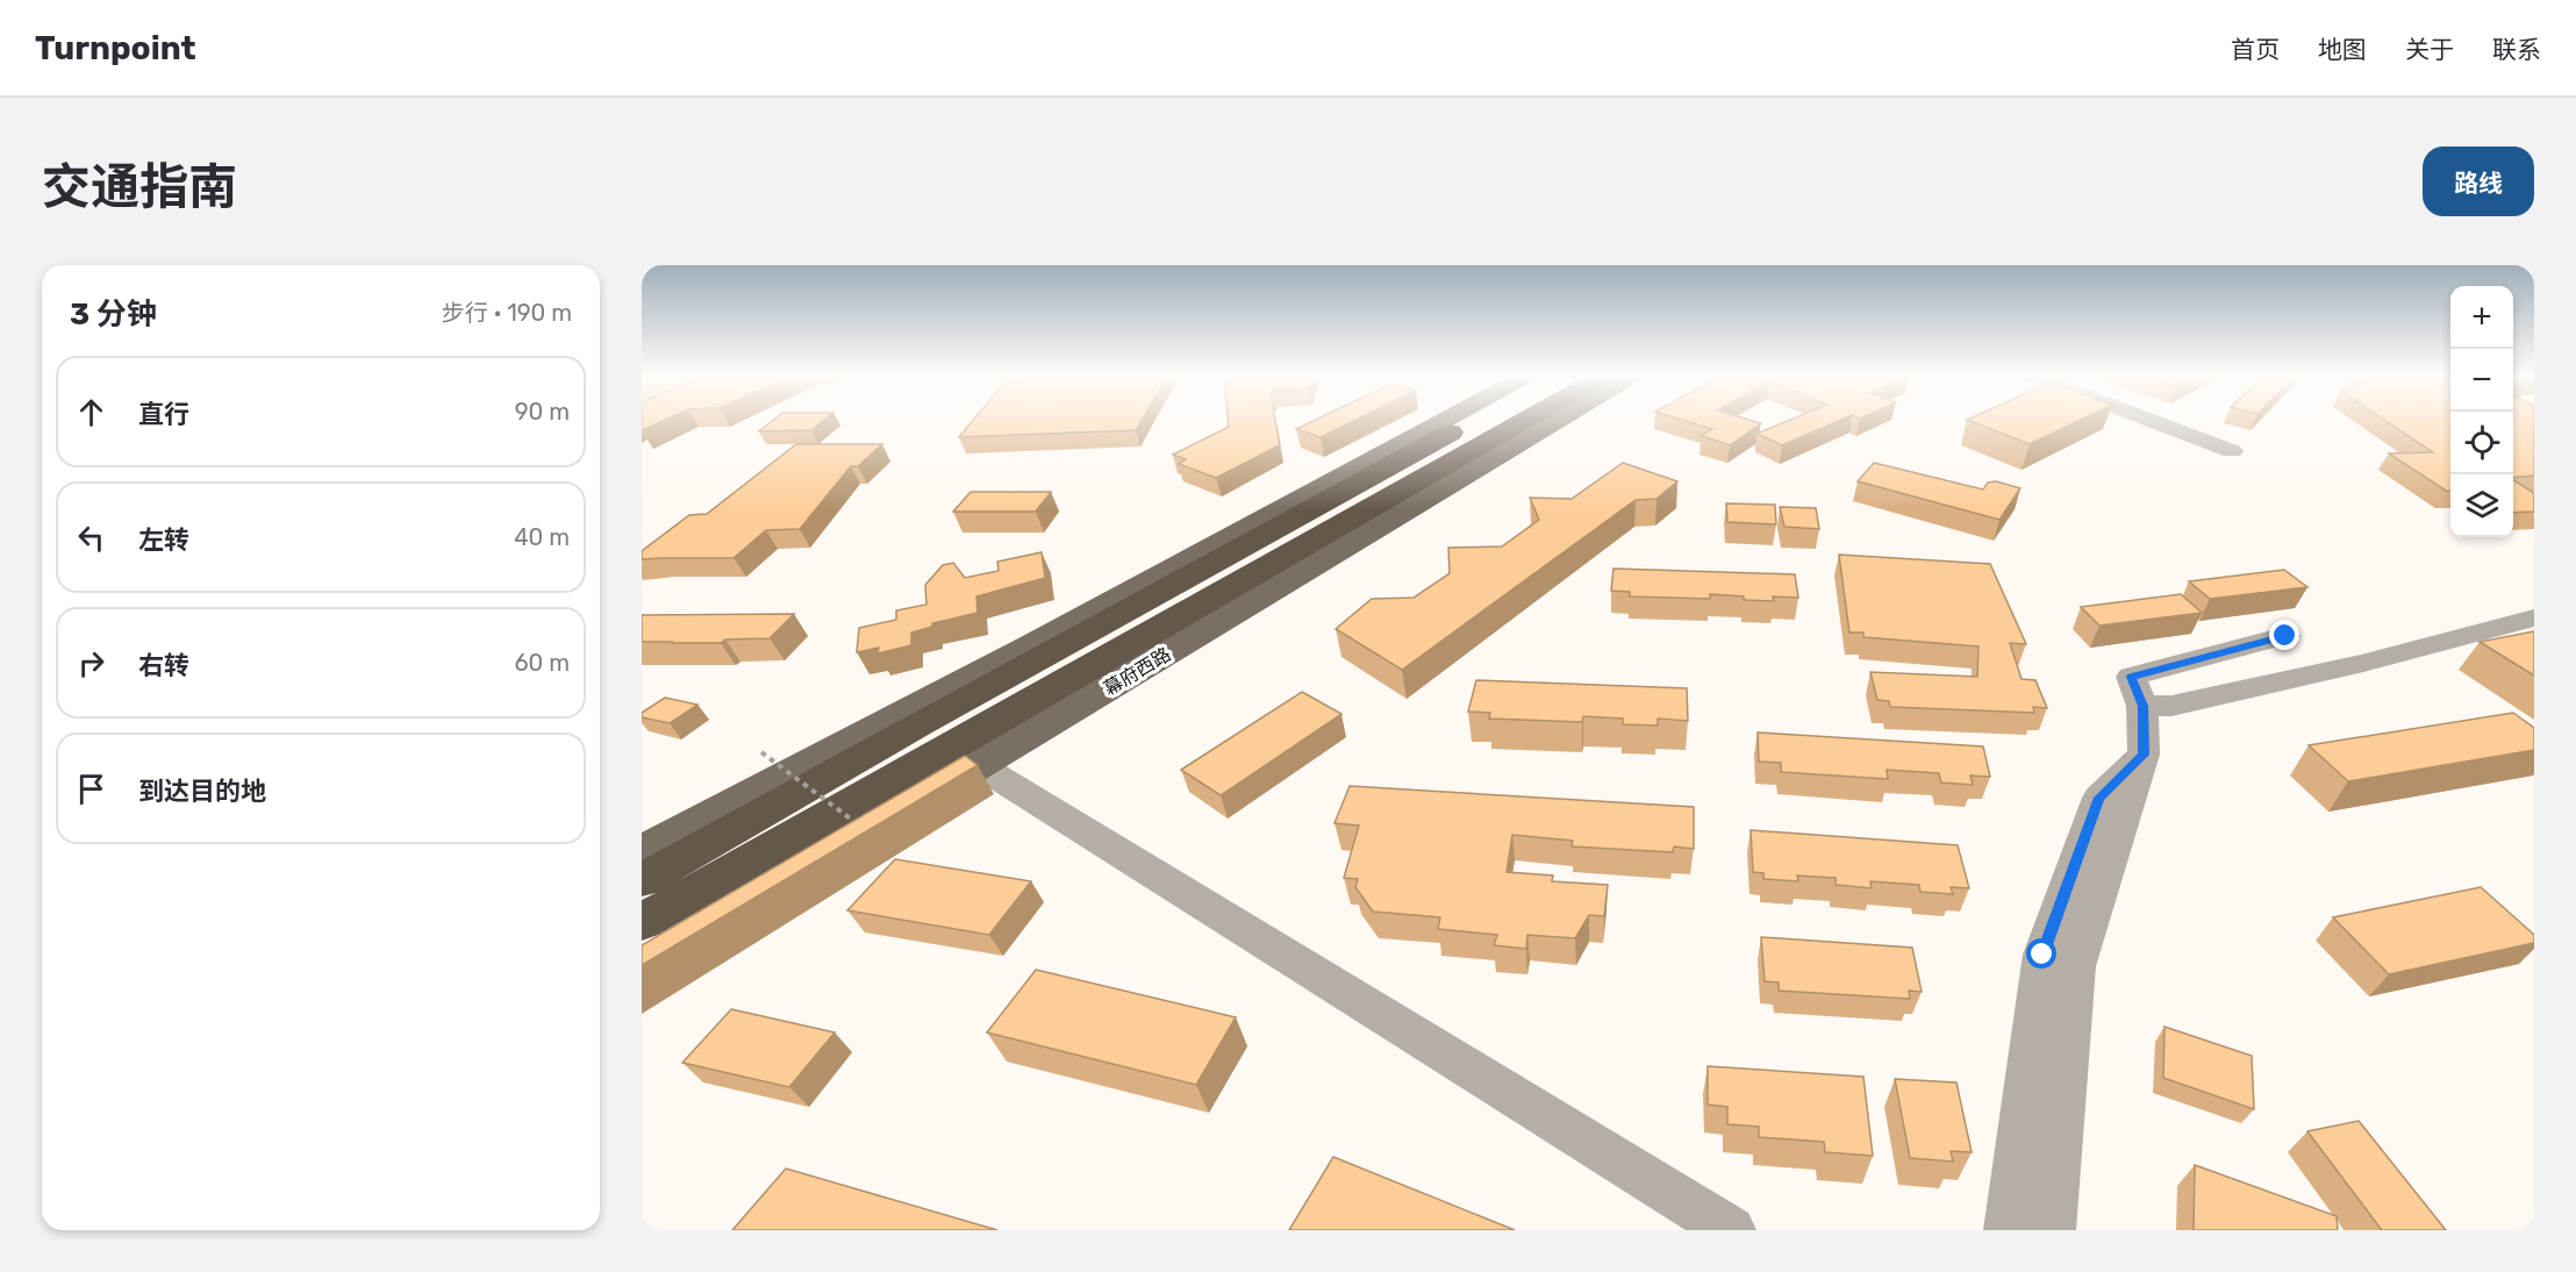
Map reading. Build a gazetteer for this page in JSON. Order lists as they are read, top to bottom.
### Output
{
  "streets": {
    "highway": ["幕府西路"]
  },
  "page": {
    "header": "Turnpoint",
    "nav": [
      "首页",
      "地图",
      "关于",
      "联系"
    ],
    "title": "交通指南",
    "buttons": "路线",
    "heading": ["3 分钟", "步行 · 190 m"],
    "map_buttons": ["+", "−"],
    "list": [
      ["直行", "90 m"],
      ["左转", "40 m"],
      ["右转", "60 m"],
      "到达目的地"
    ]
  }
}
